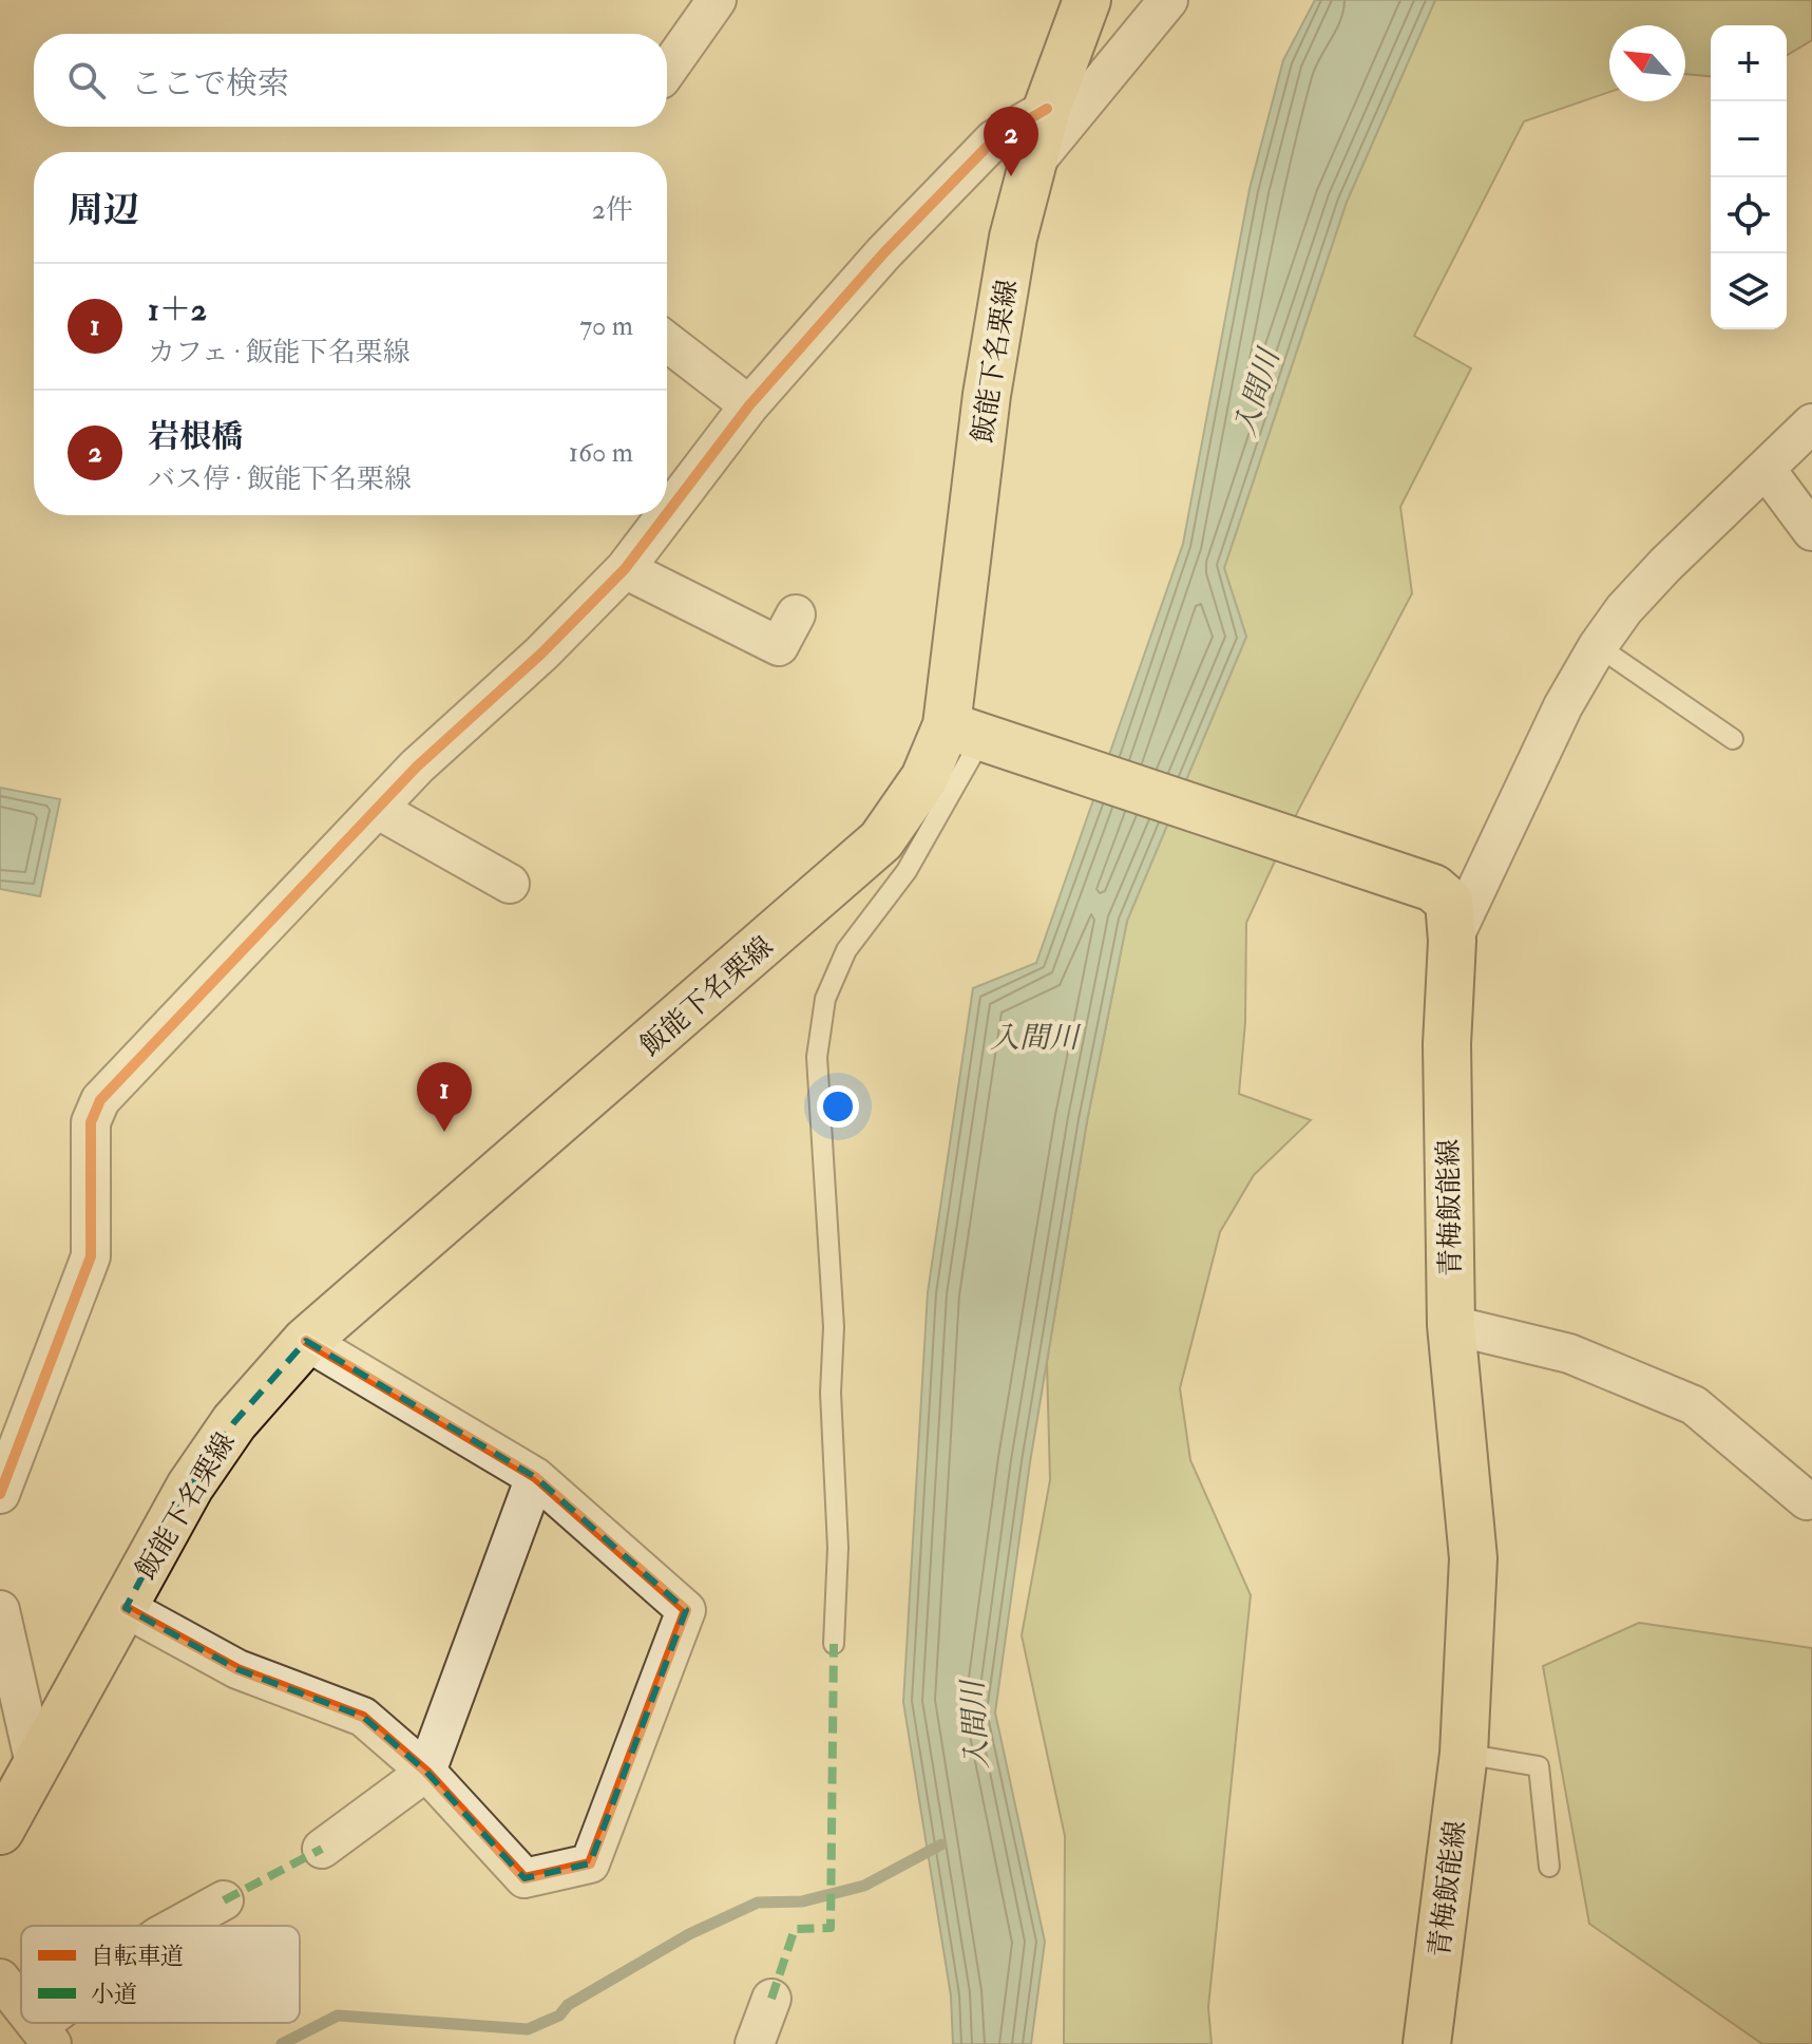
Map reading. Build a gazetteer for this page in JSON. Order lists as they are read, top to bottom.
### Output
{
  "streets": {
    "main road": ["飯能下名栗線", "青梅飯能線"]
  },
  "crossings": [
    ["飯能下名栗線", "青梅飯能線"]
  ],
  "water": ["入間川"],
  "legend": ["自転車道", "小道"],
  "north": "top left",
  "page": {
    "map_buttons": ["+", "−"],
    "search": "ここで検索",
    "pins": ["2", "1"],
    "heading": ["周辺", "2件"],
    "list": [
      {
        "mark": "1",
        "name": "1＋2",
        "note": "カフェ · 飯能下名栗線",
        "value": "70 m"
      },
      {
        "mark": "2",
        "name": "岩根橋",
        "note": "バス停 · 飯能下名栗線",
        "value": "160 m"
      }
    ]
  }
}
